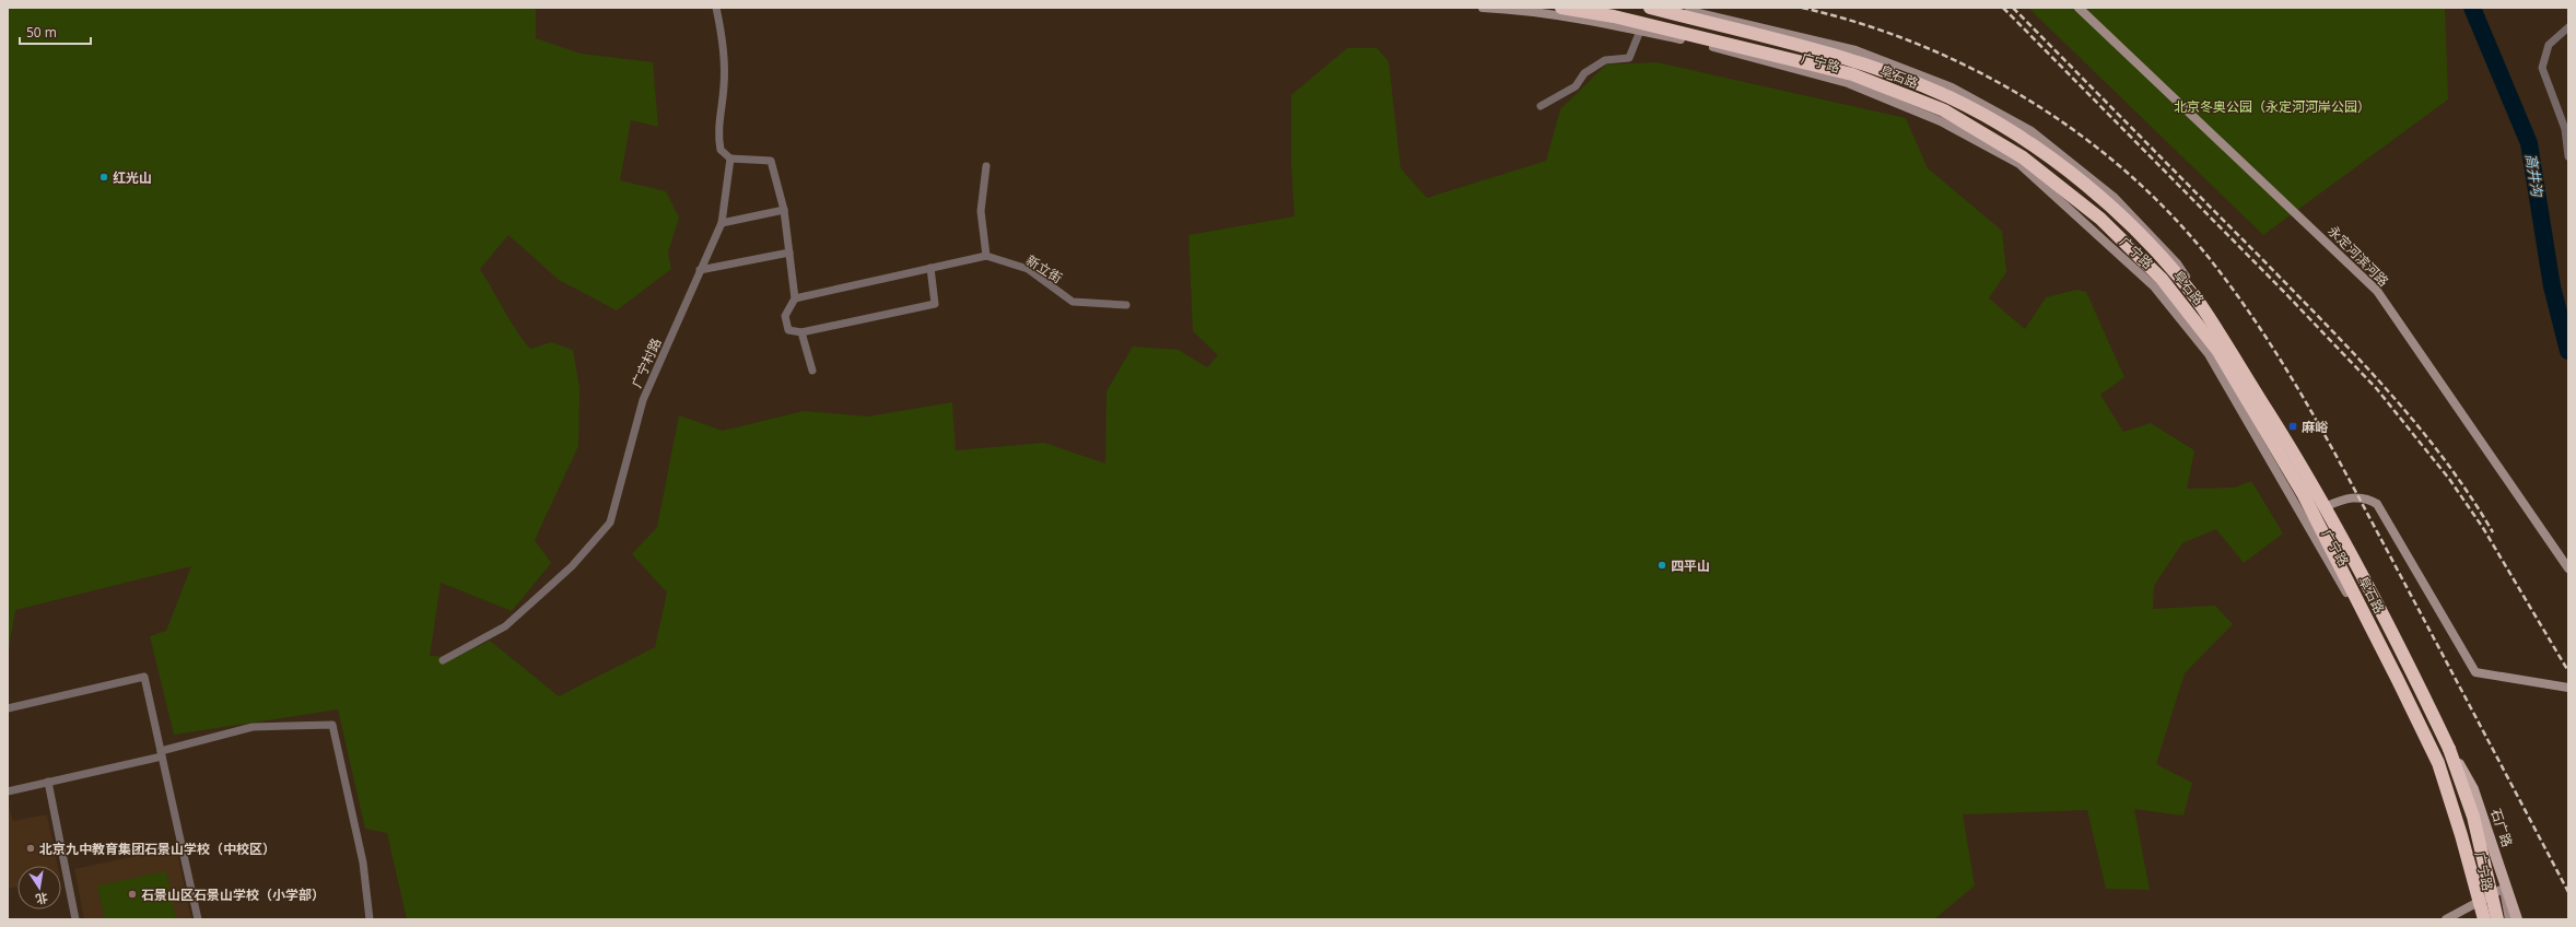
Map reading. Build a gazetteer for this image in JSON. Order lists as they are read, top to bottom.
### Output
{
  "streets": {
    "highway": ["阜石路"],
    "main road": ["石广路"],
    "street": [
      "广宁路",
      "永定河滨河路",
      "新立街",
      "广宁村路"
    ]
  },
  "crossings": [
    ["广宁路", "阜石路"],
    ["阜石路", "石广路"]
  ],
  "water": ["高井沟"],
  "parks": ["北京冬奥公园（永定河河岸公园）"],
  "places": {
    "other": [
      "红光山",
      "四平山",
      "北京九中教育集团石景山学校（中校区）",
      "石景山区石景山学校（小学部）"
    ],
    "transit": ["麻峪"]
  },
  "scale_bar": "50 m",
  "north": "bottom"
}
